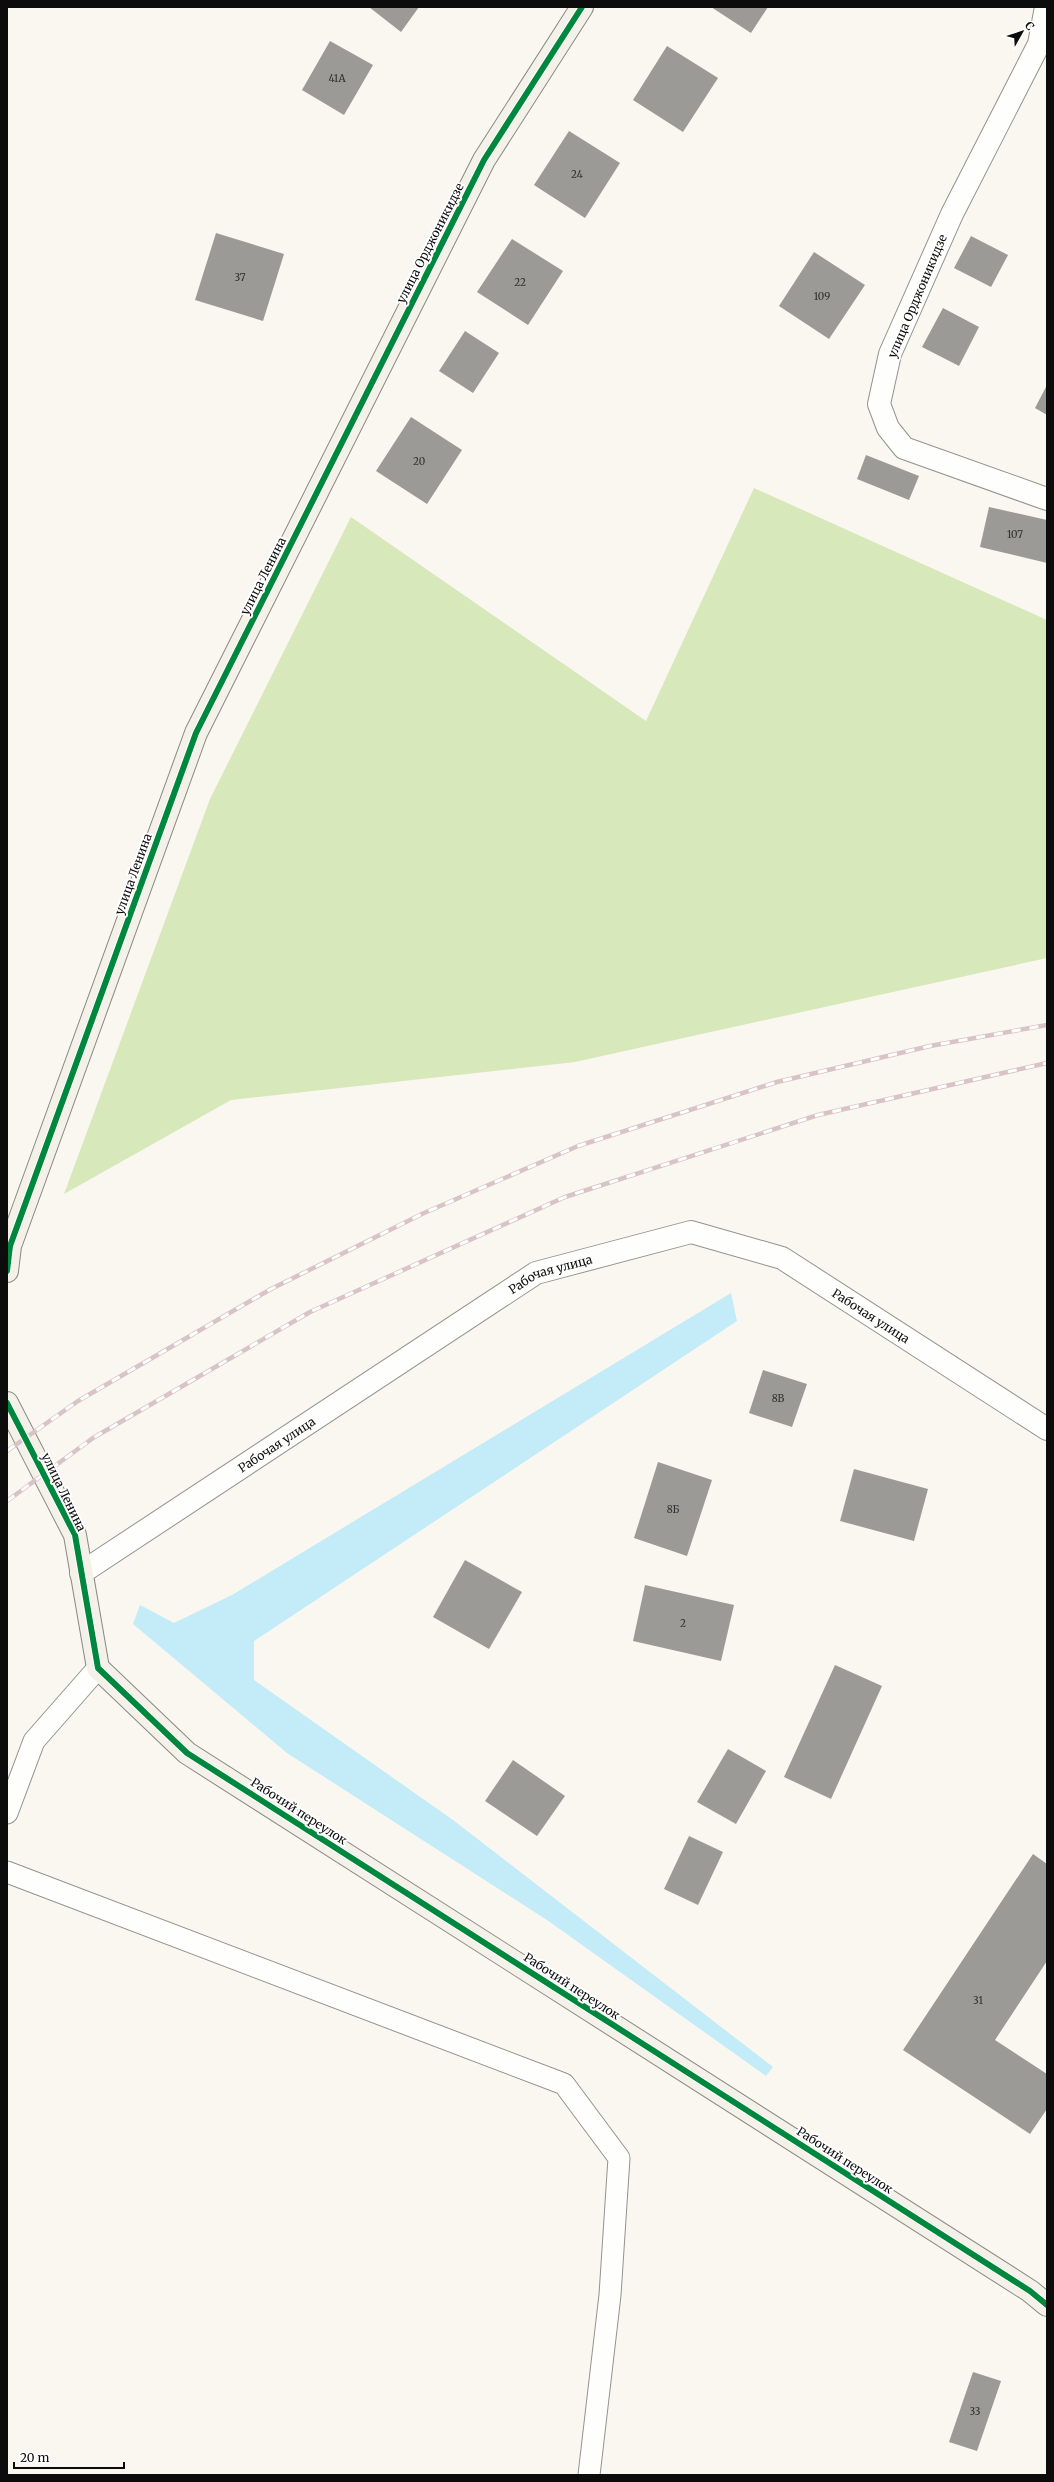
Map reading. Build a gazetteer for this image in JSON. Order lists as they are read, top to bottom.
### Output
{
  "streets": {
    "street": [
      "улица Орджоникидзе",
      "улица Ленина",
      "Рабочая улица",
      "Рабочий переулок"
    ]
  },
  "crossings": [
    ["улица Орджоникидзе", "улица Ленина"],
    ["улица Ленина", "Рабочая улица"],
    ["улица Ленина", "Рабочий переулок"]
  ],
  "house_numbers": [
    "41А",
    "24",
    "37",
    "22",
    "109",
    "20",
    "107",
    "8В",
    "8Б",
    "2",
    "31",
    "33"
  ],
  "scale_bar": "20 m",
  "north": "top right"
}
